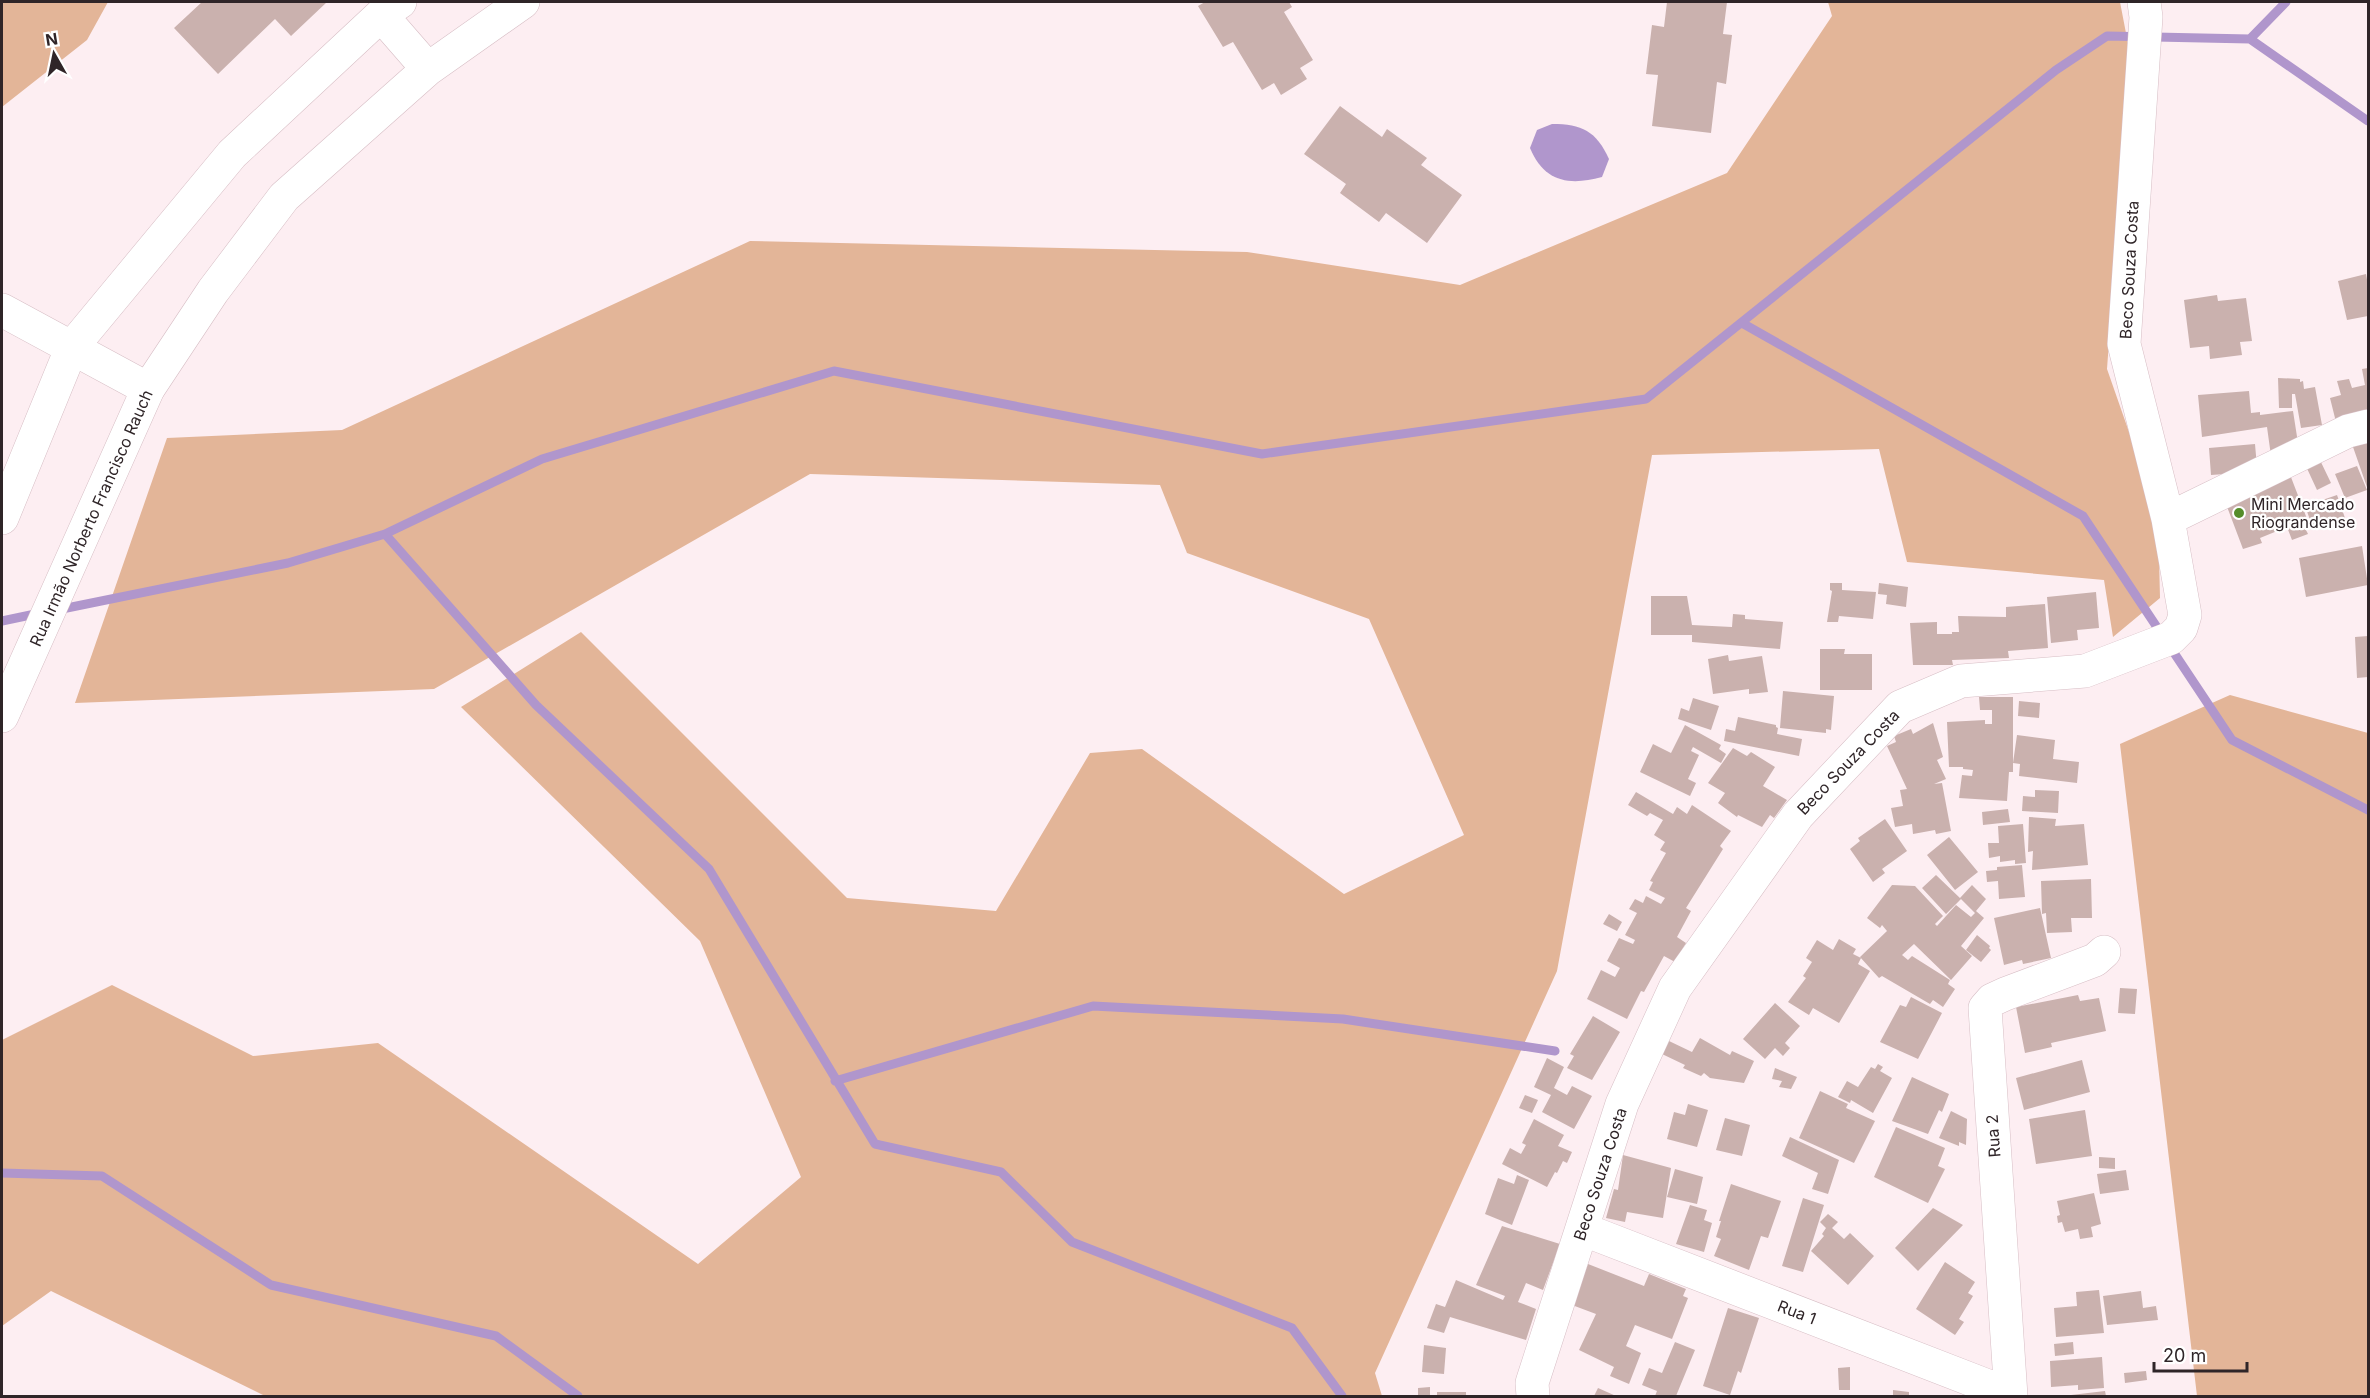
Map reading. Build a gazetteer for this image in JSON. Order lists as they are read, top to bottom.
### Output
{
  "streets": {
    "street": [
      "Beco Souza Costa",
      "Rua Irmão Norberto Francisco Rauch",
      "Rua 2",
      "Rua 1"
    ]
  },
  "crossings": [
    ["Beco Souza Costa", "Rua 1"],
    ["Rua 2", "Rua 1"]
  ],
  "places": ["Mini Mercado Riograndense"],
  "scale_bar": "20 m",
  "north": "top"
}
